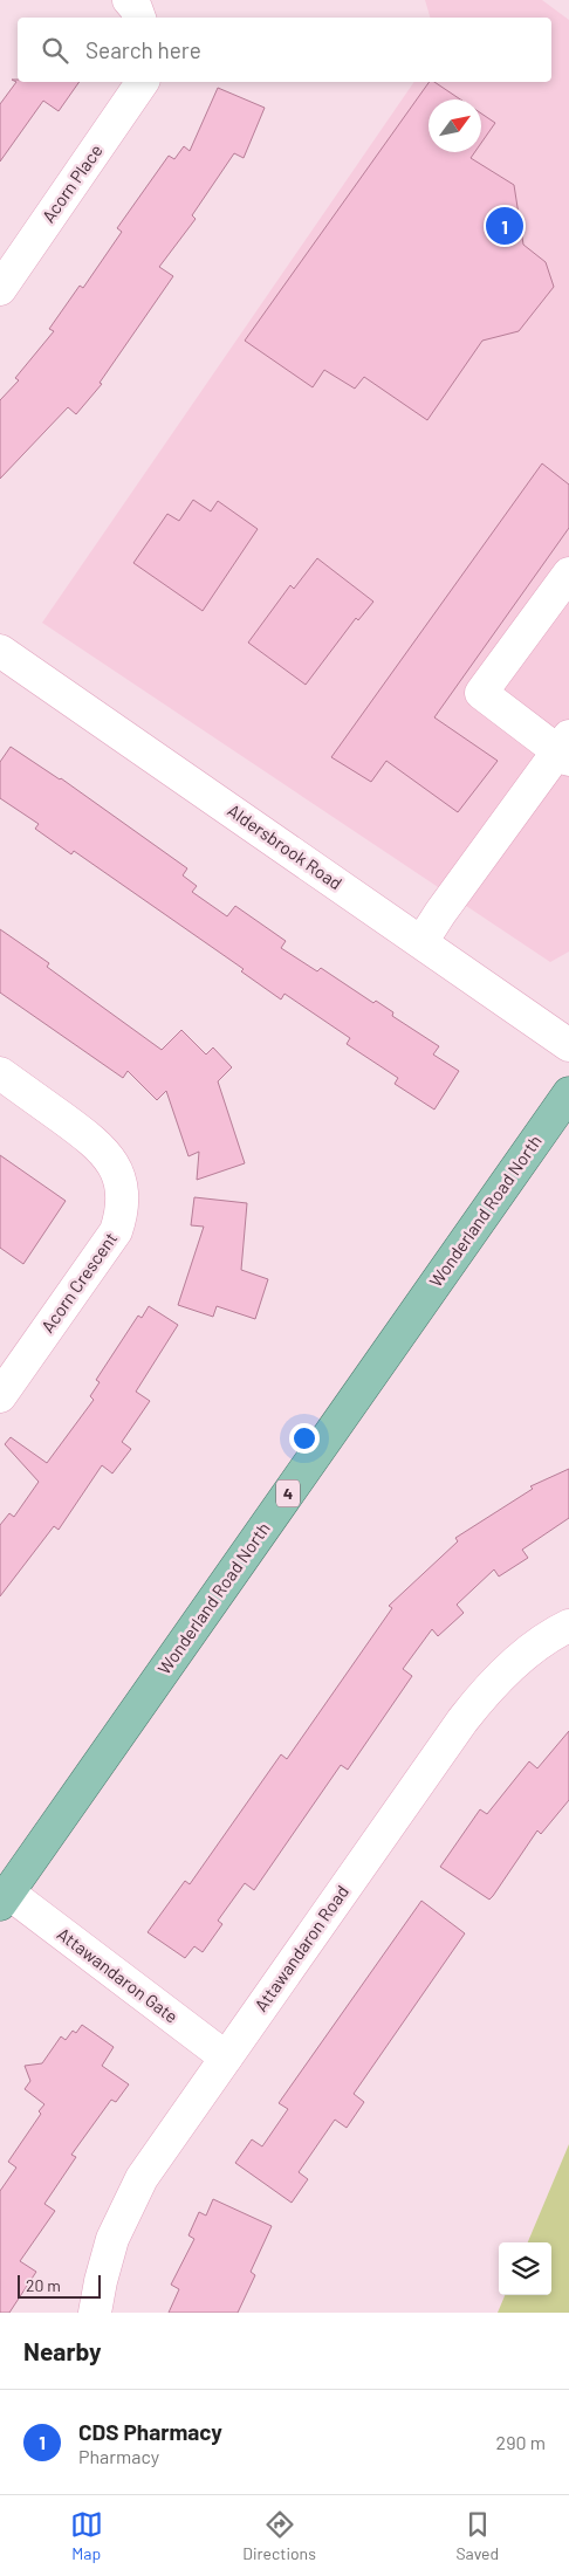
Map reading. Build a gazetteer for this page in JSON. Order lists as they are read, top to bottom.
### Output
{
  "streets": {
    "main road": ["Wonderland Road North", "4"],
    "street": [
      "Acorn Place",
      "Aldersbrook Road",
      "Acorn Crescent",
      "Attawandaron Road",
      "Attawandaron Gate"
    ]
  },
  "crossings": [
    ["Wonderland Road North", "Attawandaron Gate"],
    ["Attawandaron Road", "Attawandaron Gate"]
  ],
  "scale_bar": "20 m",
  "north": "top right",
  "page": {
    "search": "Search here",
    "pins": "1",
    "scale": "20 m",
    "heading": "Nearby",
    "list": [
      {
        "mark": "1",
        "name": "CDS Pharmacy",
        "note": "Pharmacy",
        "value": "290 m"
      }
    ],
    "nav": ["Map", "Directions", "Saved"]
  }
}
